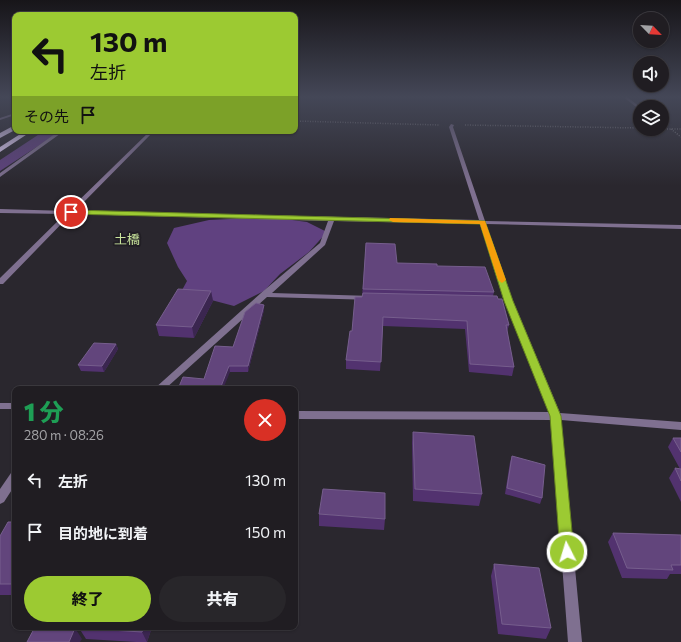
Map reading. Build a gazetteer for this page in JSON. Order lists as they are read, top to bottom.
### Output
{
  "districts": ["土橋"],
  "north": "bottom right",
  "page": {
    "turn": ["130 m", "左折"],
    "then": "その先",
    "heading": ["1 分", "280 m · 08:26"],
    "list": [
      {
        "name": "左折",
        "value": "130 m"
      },
      {
        "name": "目的地に到着",
        "value": "150 m"
      }
    ],
    "buttons": ["終了", "共有"]
  }
}
